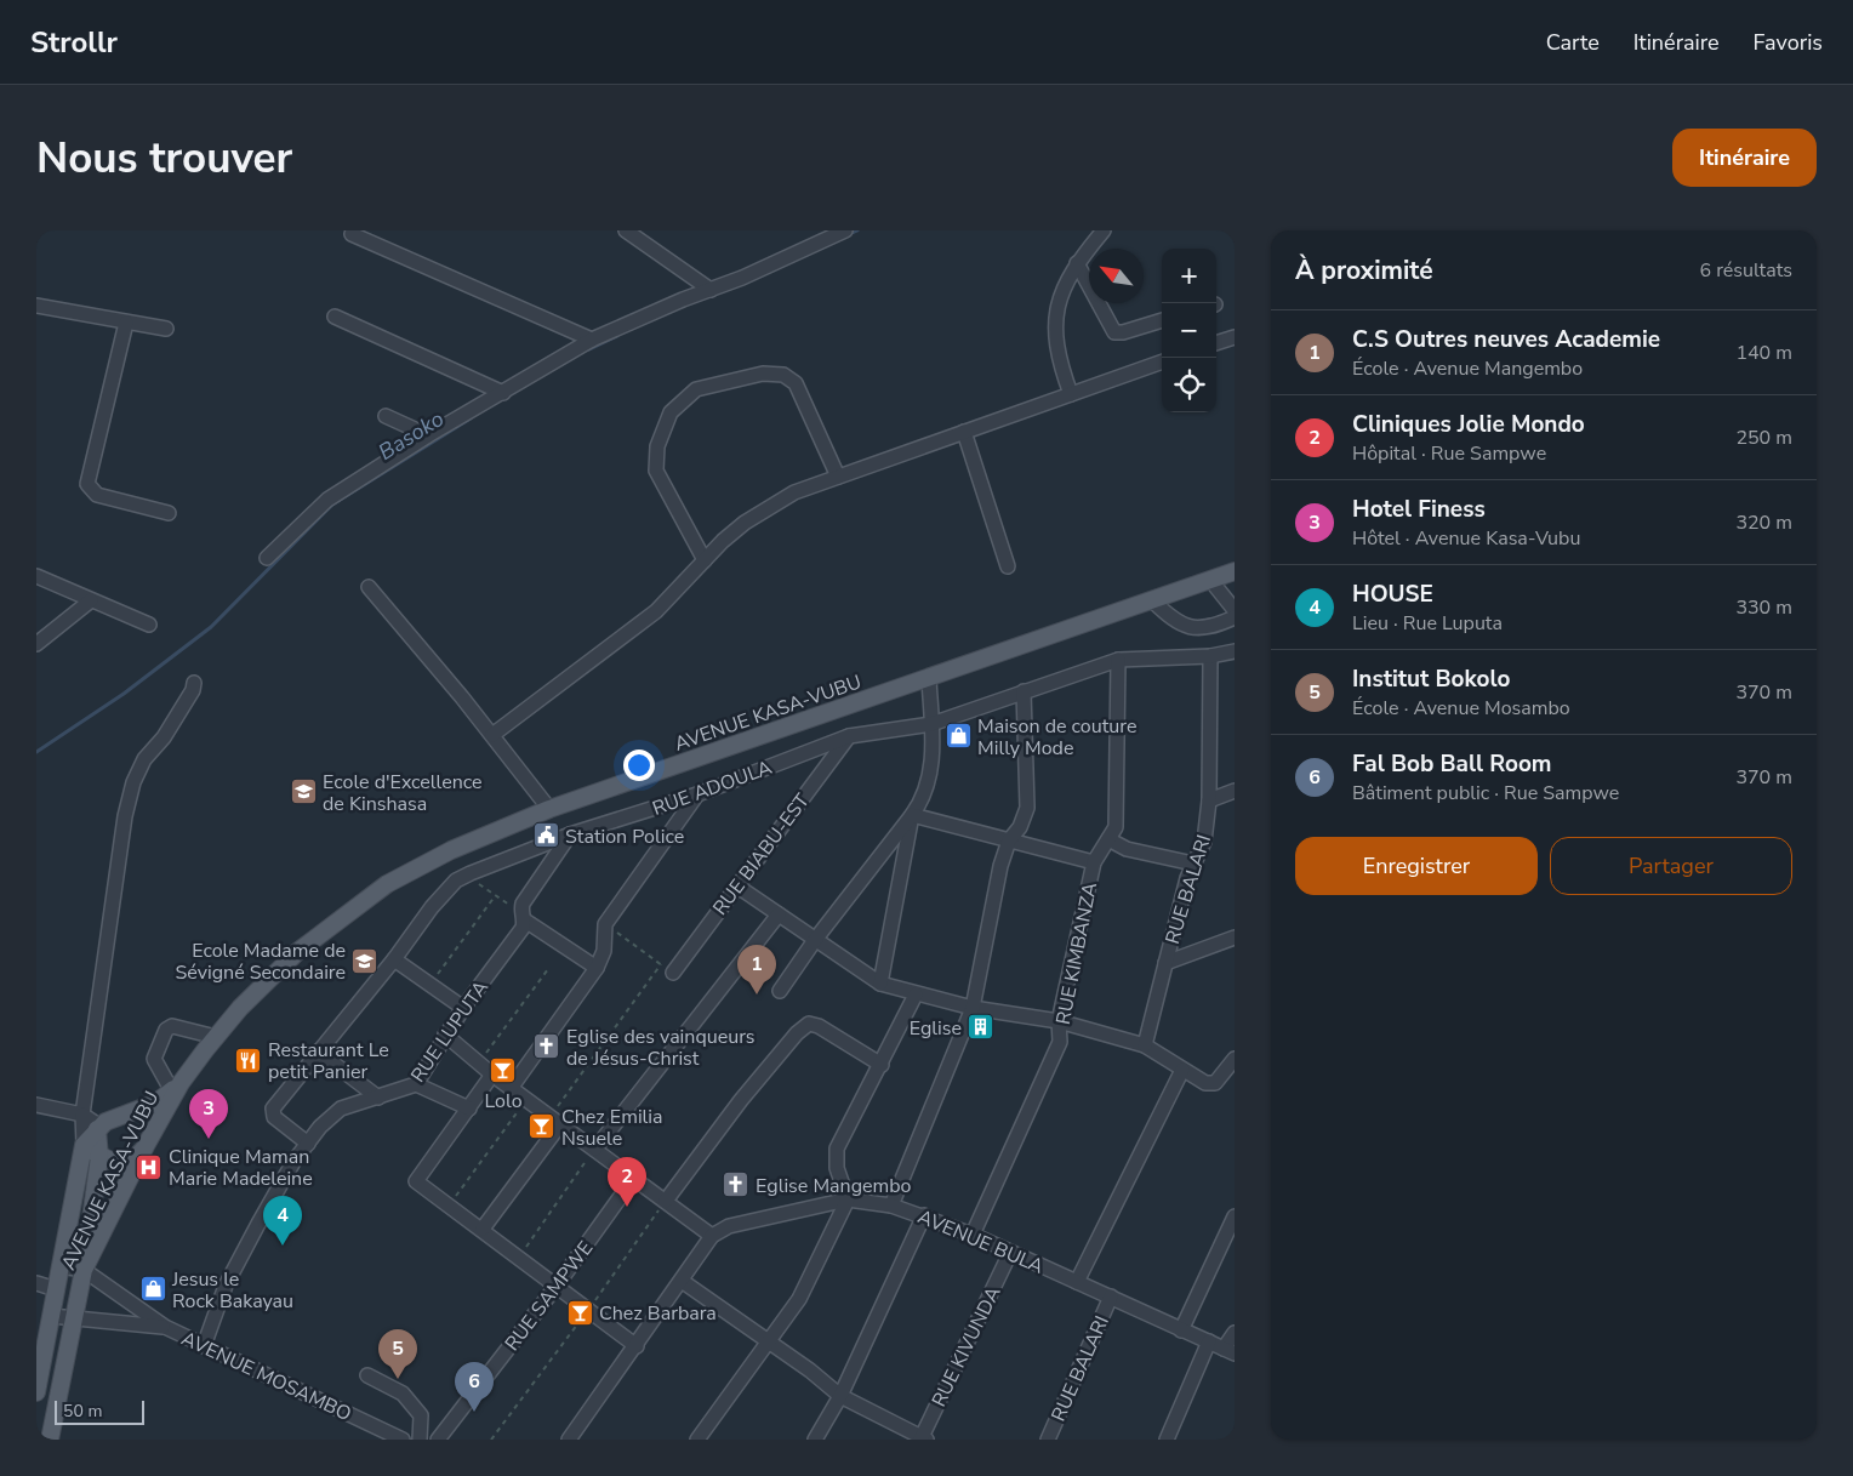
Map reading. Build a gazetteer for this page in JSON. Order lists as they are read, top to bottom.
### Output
{
  "streets": {
    "main road": ["AVENUE KASA-VUBU"],
    "street": [
      "RUE ADOULA",
      "RUE BIABU-EST",
      "RUE BALARI",
      "RUE KIMBANZA",
      "RUE LUPUTA",
      "AVENUE BULA",
      "RUE SAMPWE",
      "RUE KIVUNDA",
      "AVENUE MOSAMBO"
    ]
  },
  "crossings": [
    ["AVENUE KASA-VUBU", "AVENUE MOSAMBO"],
    ["RUE ADOULA", "RUE BIABU-EST"],
    ["RUE ADOULA", "RUE BALARI"],
    ["RUE ADOULA", "RUE KIMBANZA"],
    ["RUE ADOULA", "RUE LUPUTA"],
    ["RUE BALARI", "AVENUE BULA"],
    ["RUE KIMBANZA", "AVENUE BULA"],
    ["RUE LUPUTA", "AVENUE MOSAMBO"],
    ["AVENUE BULA", "RUE KIVUNDA"]
  ],
  "water": ["Basoko"],
  "places": {
    "shop": ["Maison de couture Milly Mode", "Jesus le Rock Bakayau"],
    "school or university": ["Ecole d'Excellence de Kinshasa", "Ecole Madame de Sévigné Secondaire"],
    "public building": ["Station Police"],
    "building": ["Eglise"],
    "church": ["Eglise des vainqueurs de Jésus-Christ", "Eglise Mangembo"],
    "restaurant": ["Restaurant Le petit Panier"],
    "bar": ["Lolo", "Chez Emilia Nsuele", "Chez Barbara"],
    "hospital": ["Clinique Maman Marie Madeleine"]
  },
  "scale_bar": "50 m",
  "north": "top left",
  "page": {
    "header": "Strollr",
    "nav": ["Carte", "Itinéraire", "Favoris"],
    "buttons": [
      "Itinéraire",
      ["Enregistrer", "Partager"]
    ],
    "title": "Nous trouver",
    "heading": ["À proximité", "6 résultats"],
    "map_buttons": ["+", "−"],
    "list": [
      {
        "mark": "1",
        "name": "C.S Outres neuves Academie",
        "note": "École · Avenue Mangembo",
        "value": "140 m"
      },
      {
        "mark": "2",
        "name": "Cliniques Jolie Mondo",
        "note": "Hôpital · Rue Sampwe",
        "value": "250 m"
      },
      {
        "mark": "3",
        "name": "Hotel Finess",
        "note": "Hôtel · Avenue Kasa-Vubu",
        "value": "320 m"
      },
      {
        "mark": "4",
        "name": "HOUSE",
        "note": "Lieu · Rue Luputa",
        "value": "330 m"
      },
      {
        "mark": "5",
        "name": "Institut Bokolo",
        "note": "École · Avenue Mosambo",
        "value": "370 m"
      },
      {
        "mark": "6",
        "name": "Fal Bob Ball Room",
        "note": "Bâtiment public · Rue Sampwe",
        "value": "370 m"
      }
    ],
    "pins": [
      "1",
      "3",
      "2",
      "4",
      "5",
      "6"
    ],
    "scale": "50 m"
  }
}
